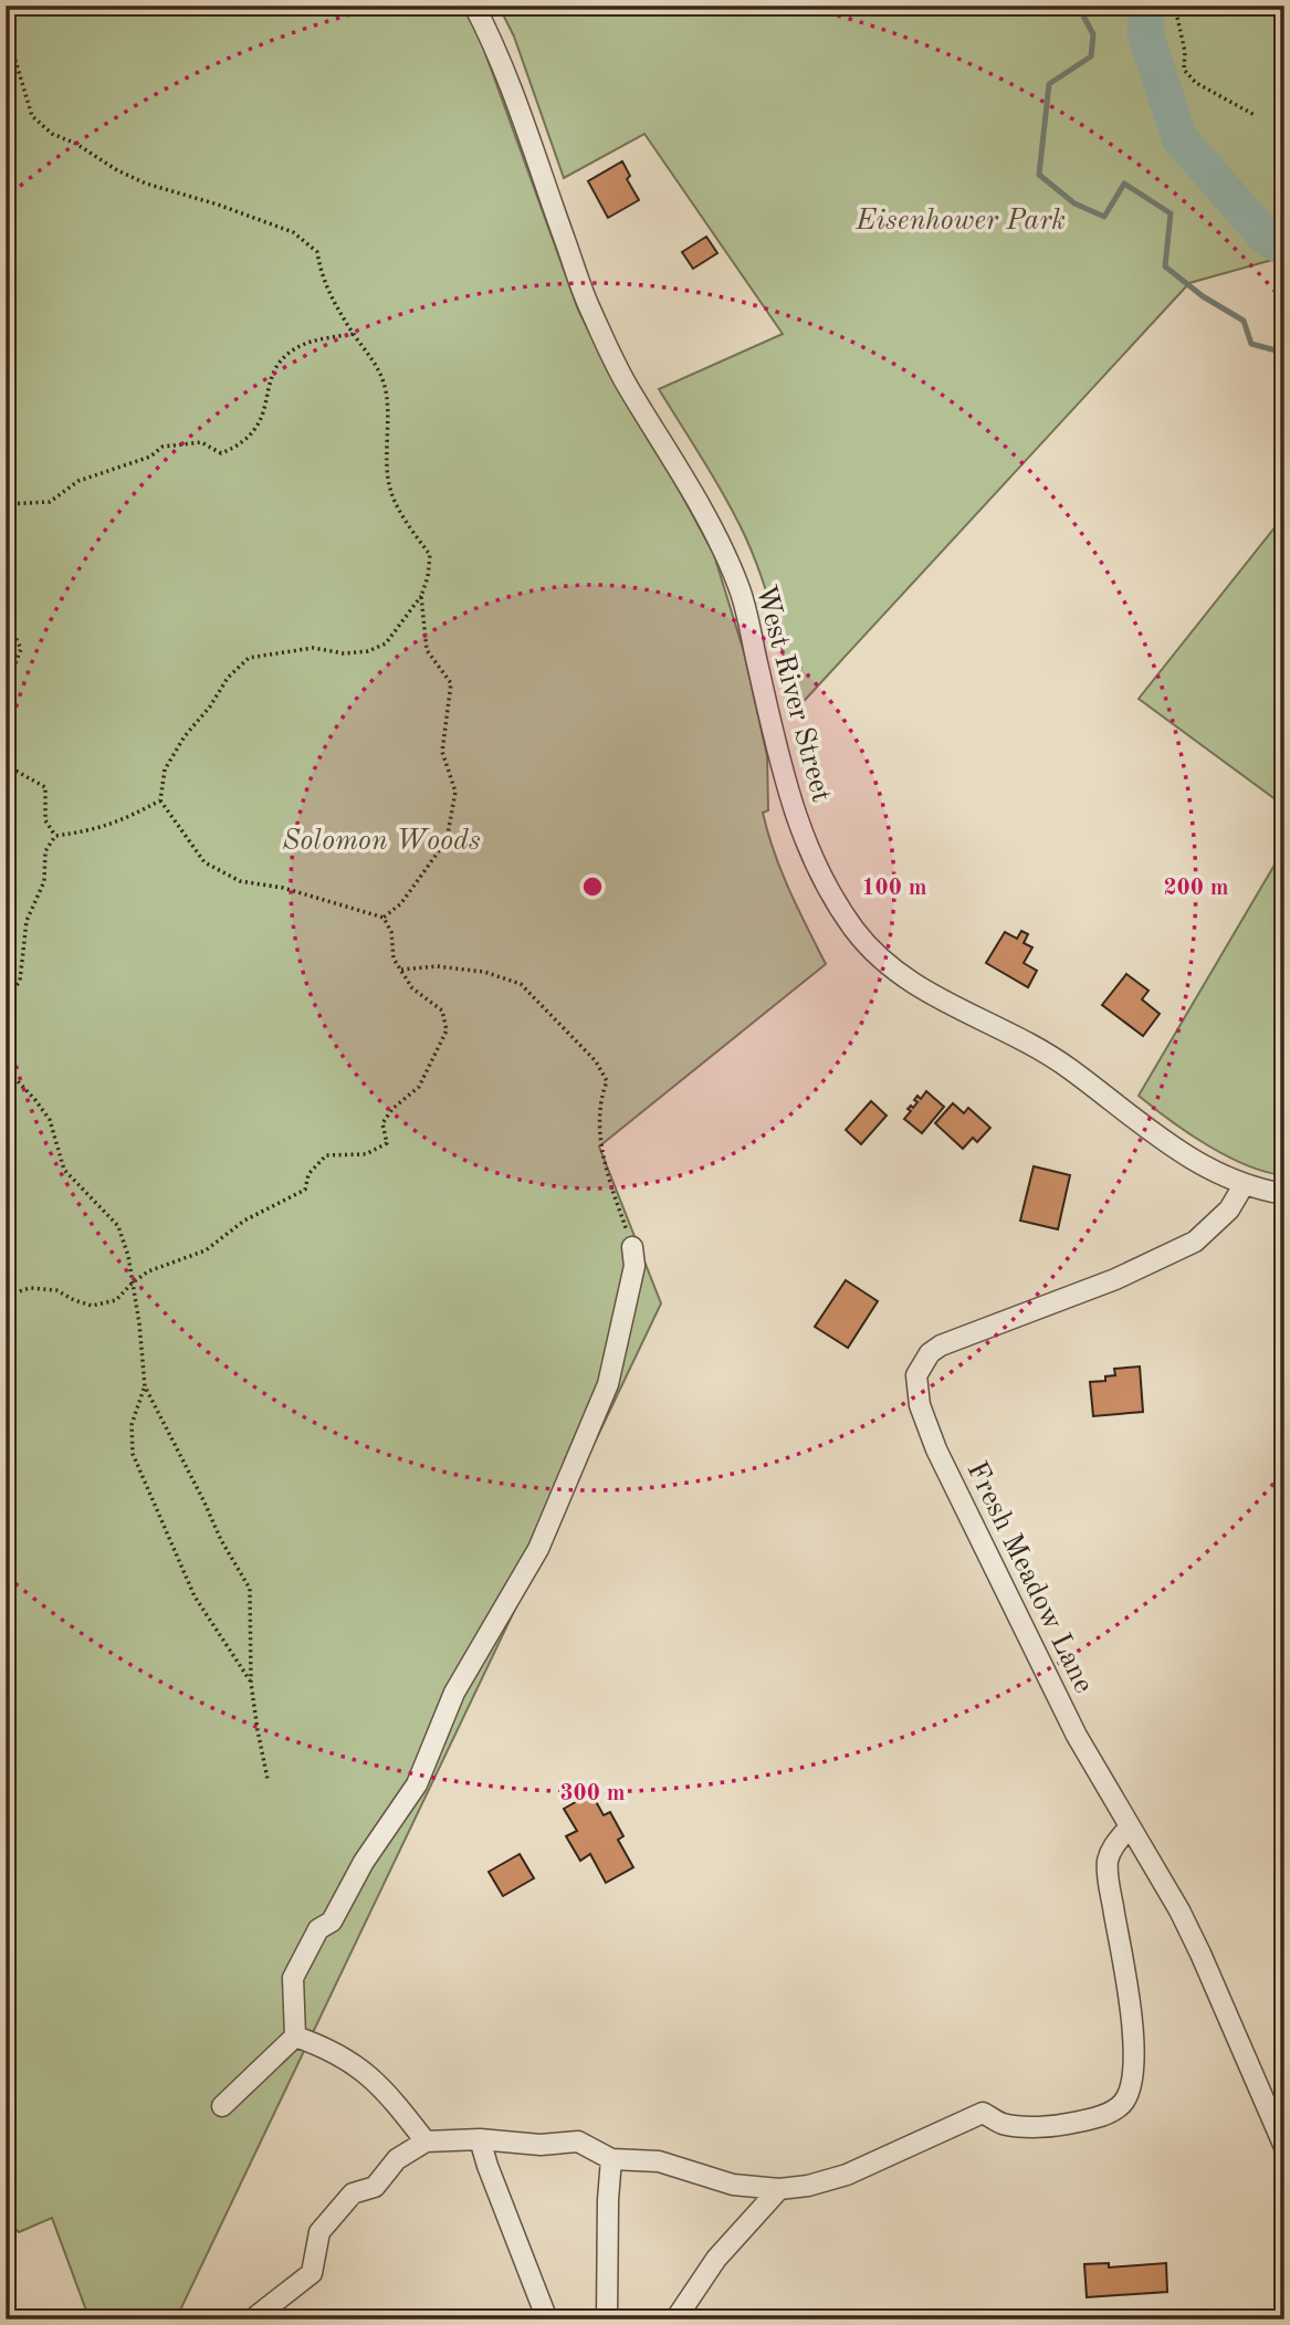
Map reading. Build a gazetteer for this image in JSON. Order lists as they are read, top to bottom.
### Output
{
  "streets": {
    "street": ["West River Street", "Fresh Meadow Lane"]
  },
  "crossings": [
    ["West River Street", "Fresh Meadow Lane"]
  ],
  "parks": ["Eisenhower Park", "Solomon Woods"],
  "rings": ["100 m", "200 m", "300 m"]
}
